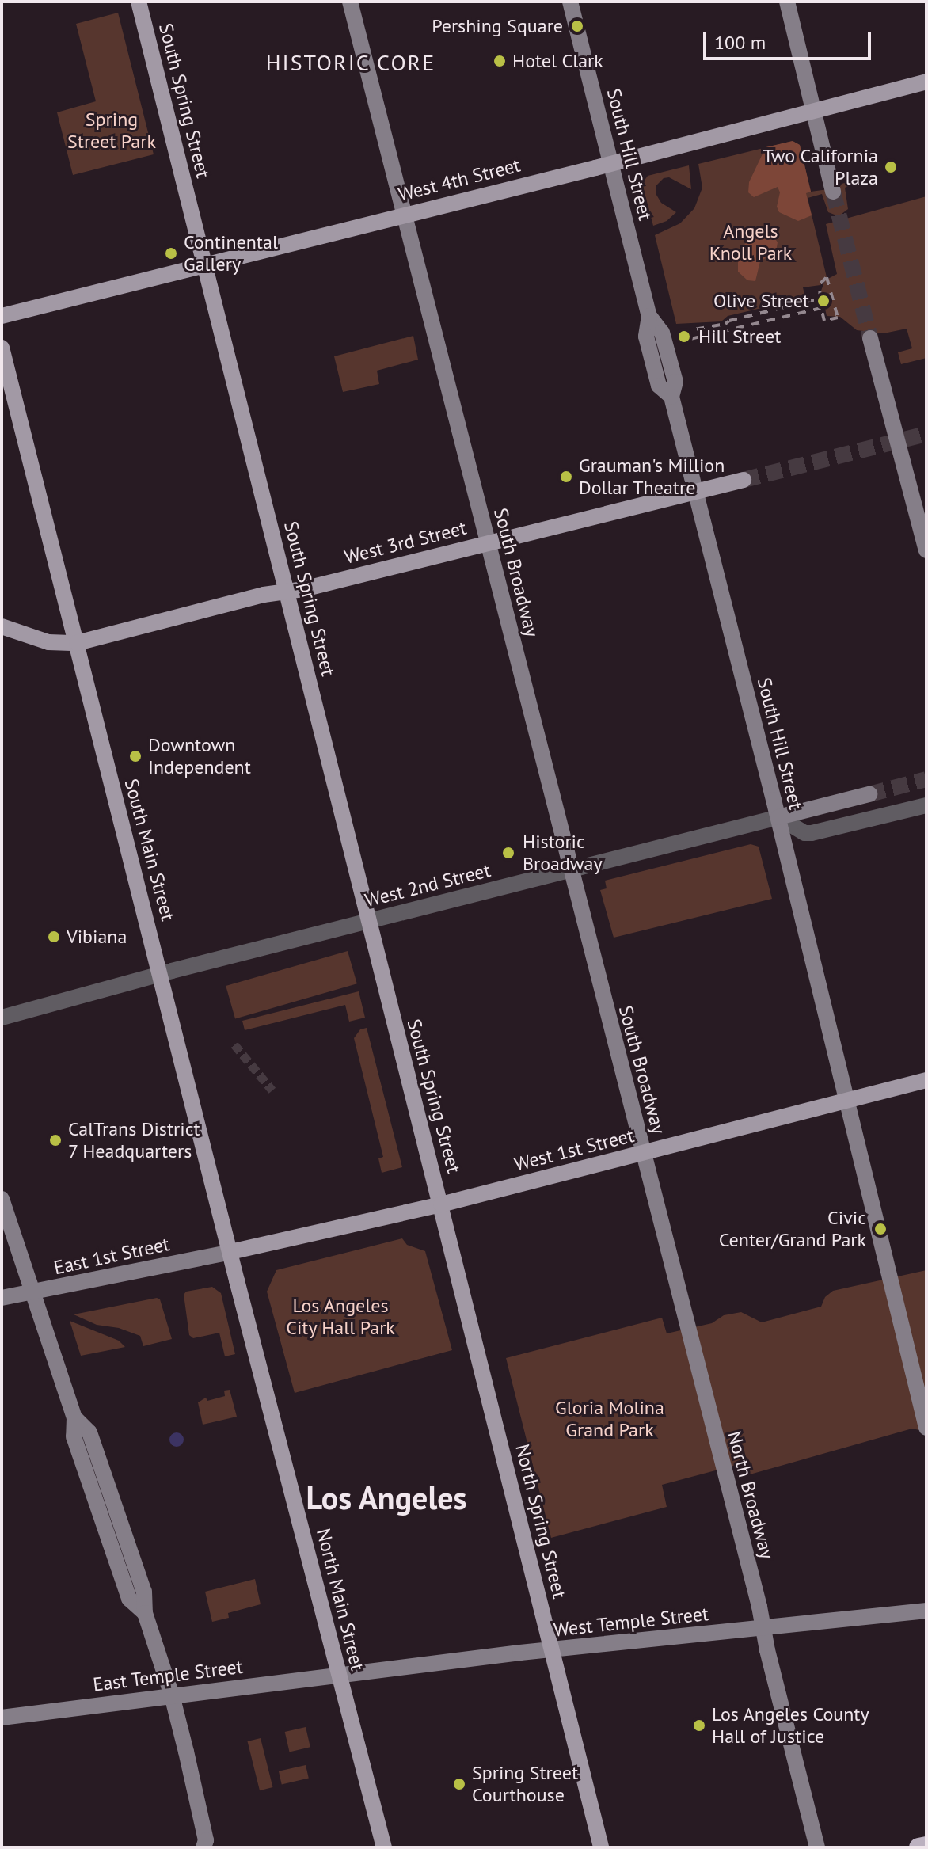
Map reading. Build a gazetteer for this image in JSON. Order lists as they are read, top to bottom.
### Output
{
  "streets": {
    "main road": [
      "South Spring Street",
      "South Hill Street",
      "West 4th Street",
      "West 3rd Street",
      "South Broadway",
      "South Main Street",
      "West 2nd Street",
      "West 1st Street",
      "East 1st Street",
      "North Broadway",
      "North Spring Street",
      "North Main Street",
      "West Temple Street",
      "East Temple Street"
    ]
  },
  "crossings": [
    ["South Spring Street", "West 4th Street"],
    ["South Spring Street", "West 3rd Street"],
    ["South Spring Street", "West 2nd Street"],
    ["South Spring Street", "West 1st Street"],
    ["South Spring Street", "North Spring Street"],
    ["South Hill Street", "West 4th Street"],
    ["South Hill Street", "West 3rd Street"],
    ["South Hill Street", "West 2nd Street"],
    ["South Hill Street", "West 1st Street"],
    ["West 4th Street", "South Broadway"],
    ["West 3rd Street", "South Broadway"],
    ["West 3rd Street", "South Main Street"],
    ["South Broadway", "West 2nd Street"],
    ["South Broadway", "West 1st Street"],
    ["South Broadway", "North Broadway"],
    ["South Main Street", "West 2nd Street"],
    ["South Main Street", "West 1st Street"],
    ["South Main Street", "East 1st Street"],
    ["South Main Street", "North Main Street"],
    ["West 1st Street", "East 1st Street"],
    ["West 1st Street", "North Broadway"],
    ["West 1st Street", "North Spring Street"],
    ["West 1st Street", "North Main Street"],
    ["East 1st Street", "North Main Street"],
    ["North Broadway", "West Temple Street"],
    ["North Spring Street", "West Temple Street"],
    ["North Main Street", "West Temple Street"],
    ["North Main Street", "East Temple Street"],
    ["West Temple Street", "East Temple Street"]
  ],
  "districts": ["HISTORIC CORE", "Los Angeles"],
  "parks": [
    "Spring Street Park",
    "Angels Knoll Park",
    "Los Angeles City Hall Park",
    "Gloria Molina Grand Park"
  ],
  "places": [
    "Pershing Square",
    "Hotel Clark",
    "Two California Plaza",
    "Continental Gallery",
    "Olive Street",
    "Hill Street",
    "Grauman's Million Dollar Theatre",
    "Downtown Independent",
    "Historic Broadway",
    "Vibiana",
    "CalTrans District 7 Headquarters",
    "Civic Center/Grand Park",
    "Los Angeles County Hall of Justice",
    "Spring Street Courthouse"
  ],
  "scale_bar": "100 m"
}
